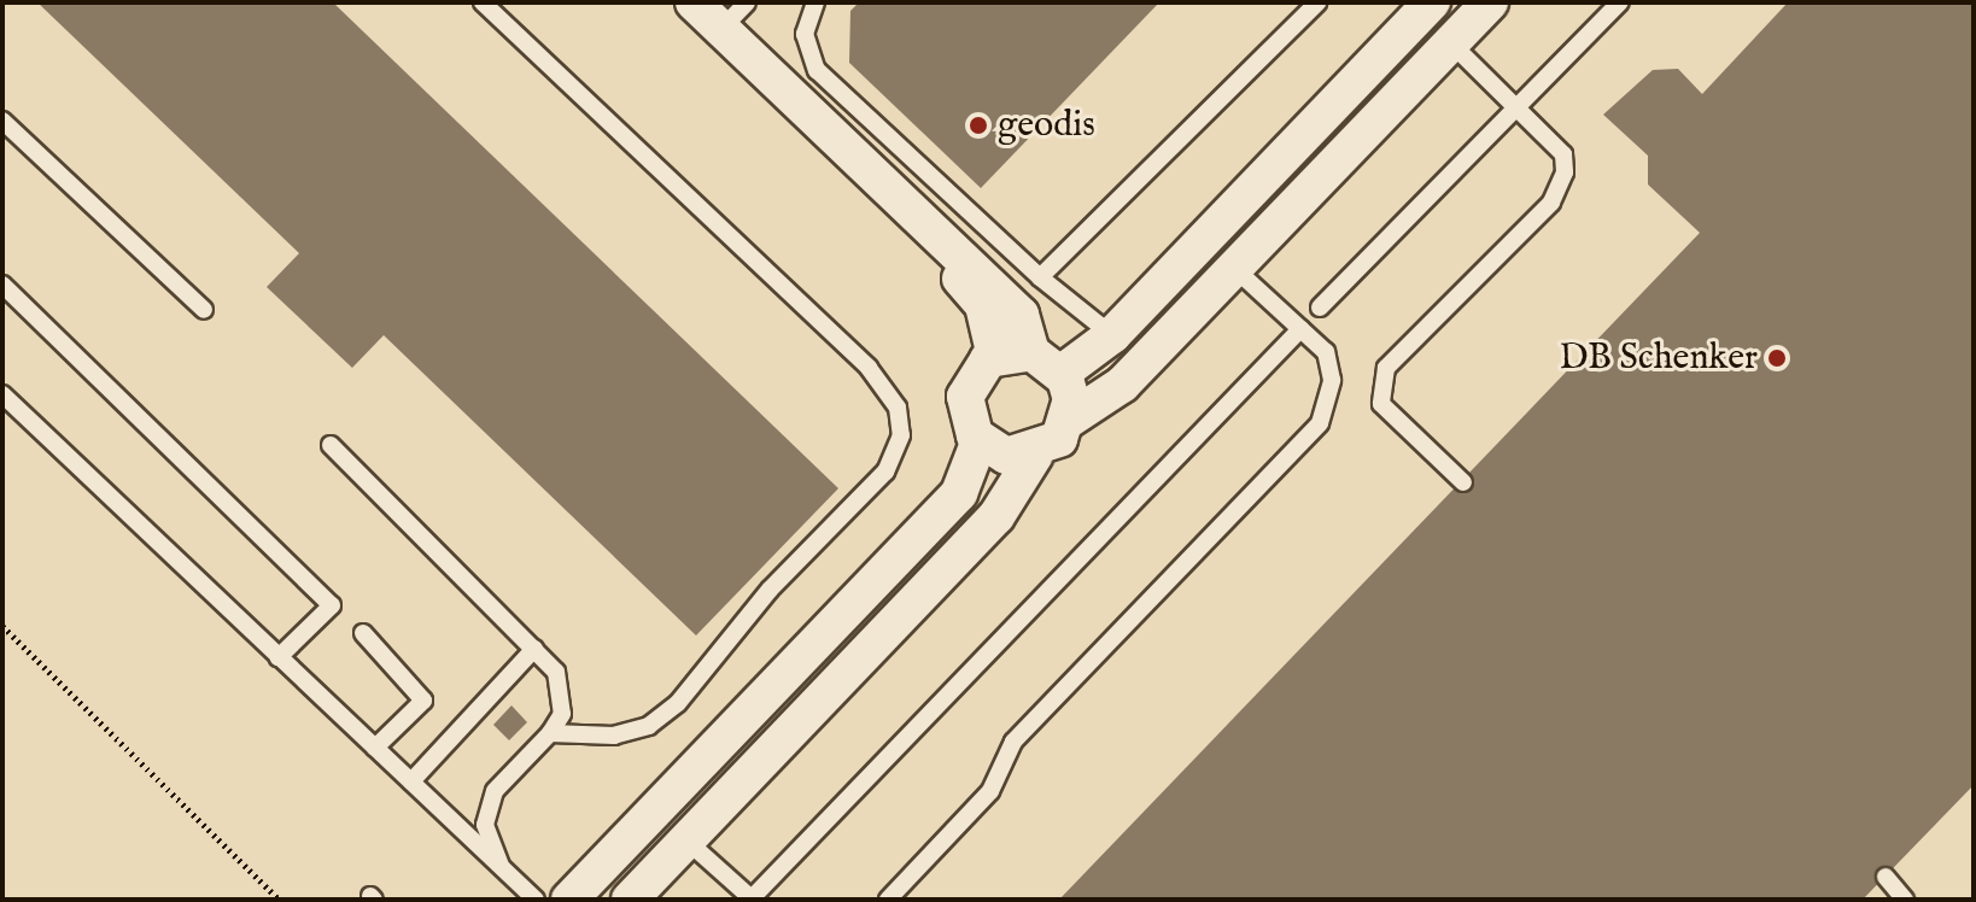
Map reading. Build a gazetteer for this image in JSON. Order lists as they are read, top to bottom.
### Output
{
  "places": ["geodis", "DB Schenker"]
}
